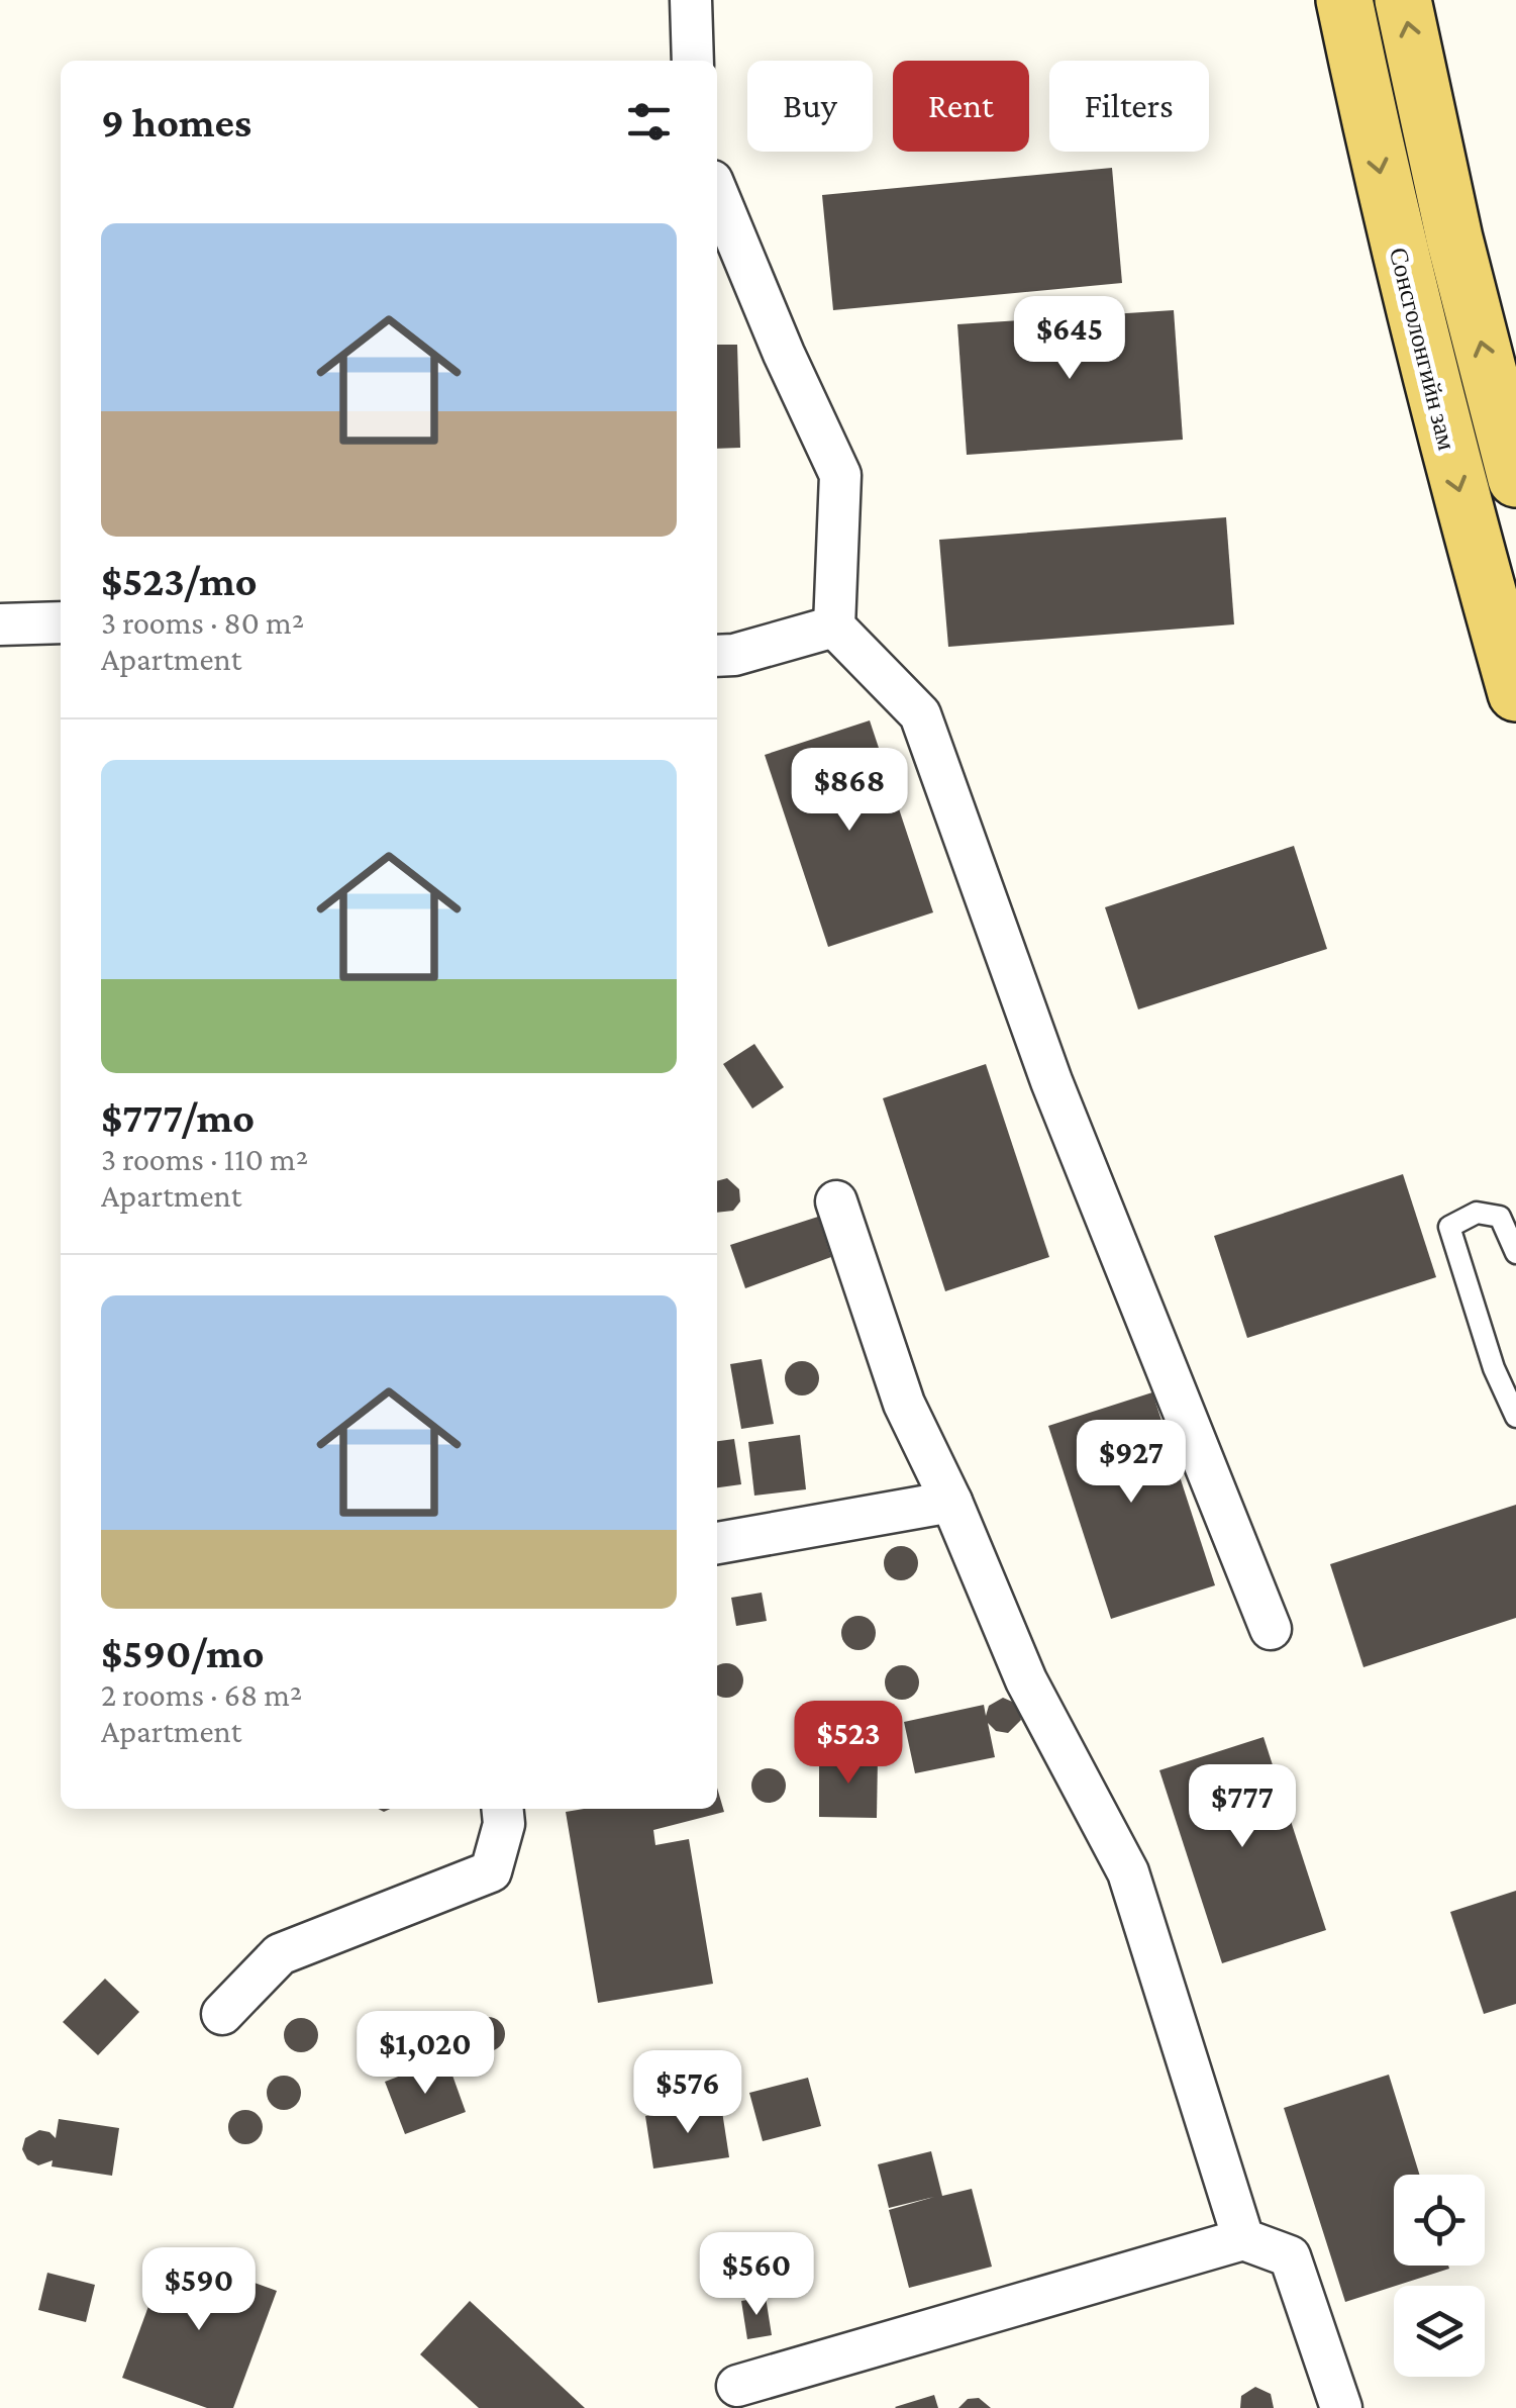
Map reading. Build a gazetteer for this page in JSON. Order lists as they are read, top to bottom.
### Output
{
  "streets": {
    "main road": ["Сонсголонгийн зам"]
  },
  "page": {
    "chip": ["Buy", "Rent", "Filters"],
    "heading": "9 homes",
    "list": [
      {
        "name": "$523/mo",
        "note": "3 rooms · 80 m² · Apartment"
      },
      {
        "name": "$777/mo",
        "note": "3 rooms · 110 m² · Apartment"
      },
      {
        "name": "$590/mo",
        "note": "2 rooms · 68 m² · Apartment"
      }
    ],
    "price": [
      "$645",
      "$868",
      "$927",
      "$523",
      "$777",
      "$1,020",
      "$576",
      "$560",
      "$590"
    ]
  }
}
